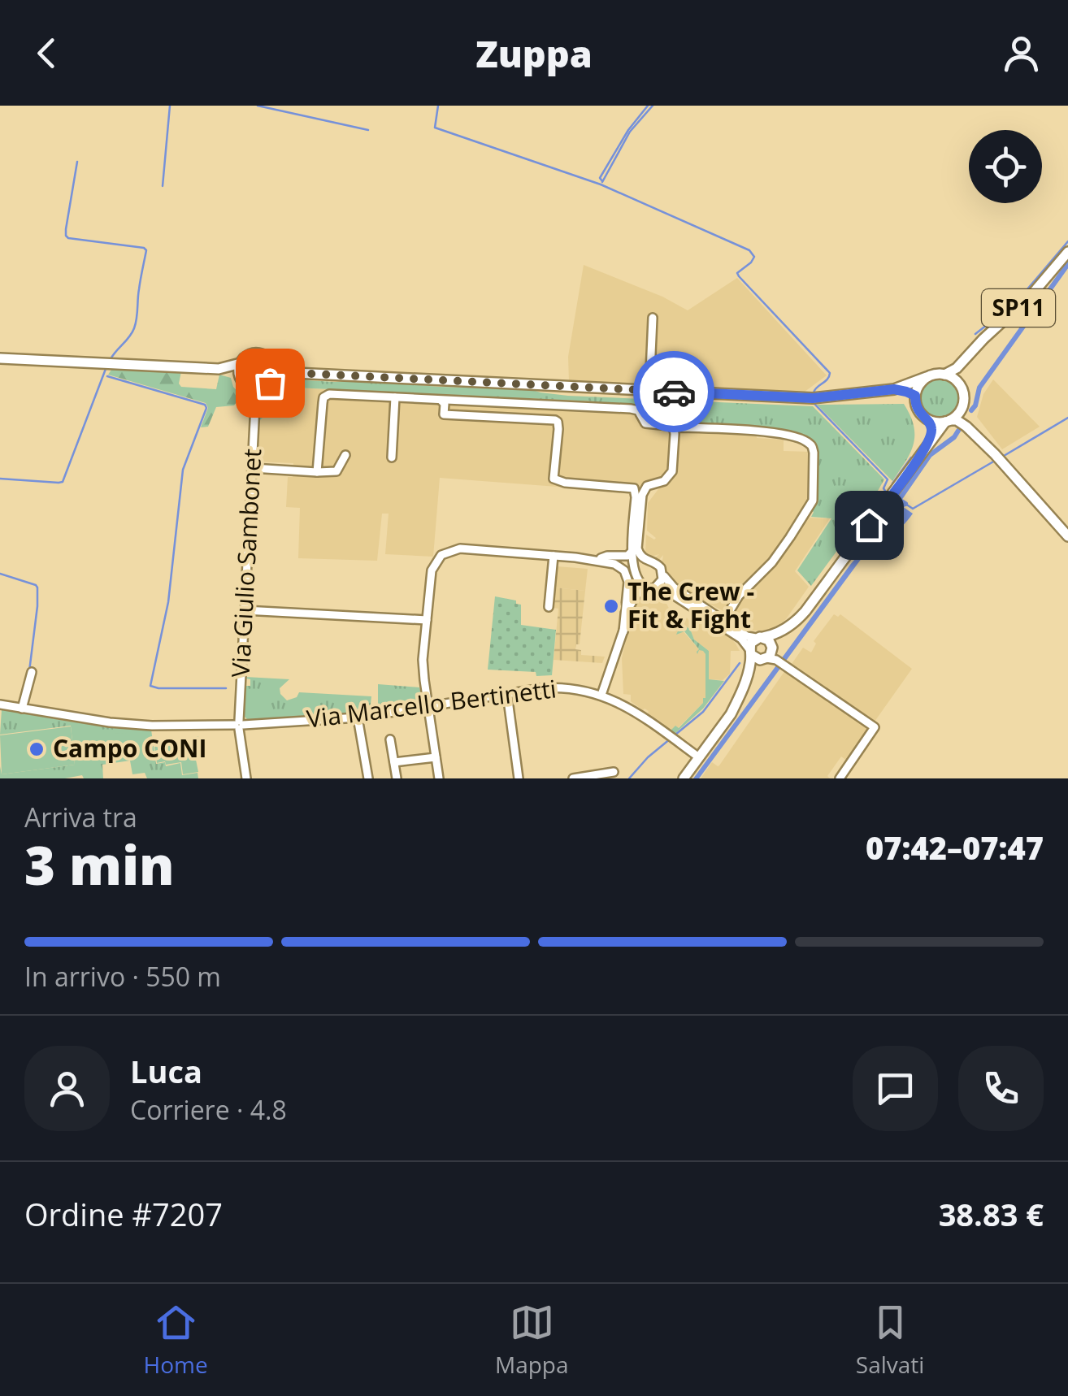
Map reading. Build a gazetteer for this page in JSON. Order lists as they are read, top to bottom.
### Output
{
  "streets": {
    "main road": ["SP11"],
    "street": ["Via Giulio Sambonet", "Via Marcello Bertinetti"]
  },
  "crossings": [
    ["Via Giulio Sambonet", "Via Marcello Bertinetti"]
  ],
  "places": ["The Crew - Fit & Fight", "Campo CONI"],
  "page": {
    "header": "Zuppa",
    "heading": ["3 min", "Arriva tra", "07:42–07:47"],
    "panel": [
      "Luca",
      "Corriere · 4.8",
      "Ordine #7207",
      "38.83 €"
    ],
    "bar": "In arrivo · 550 m",
    "tabs": ["Home", "Mappa", "Salvati"]
  }
}
